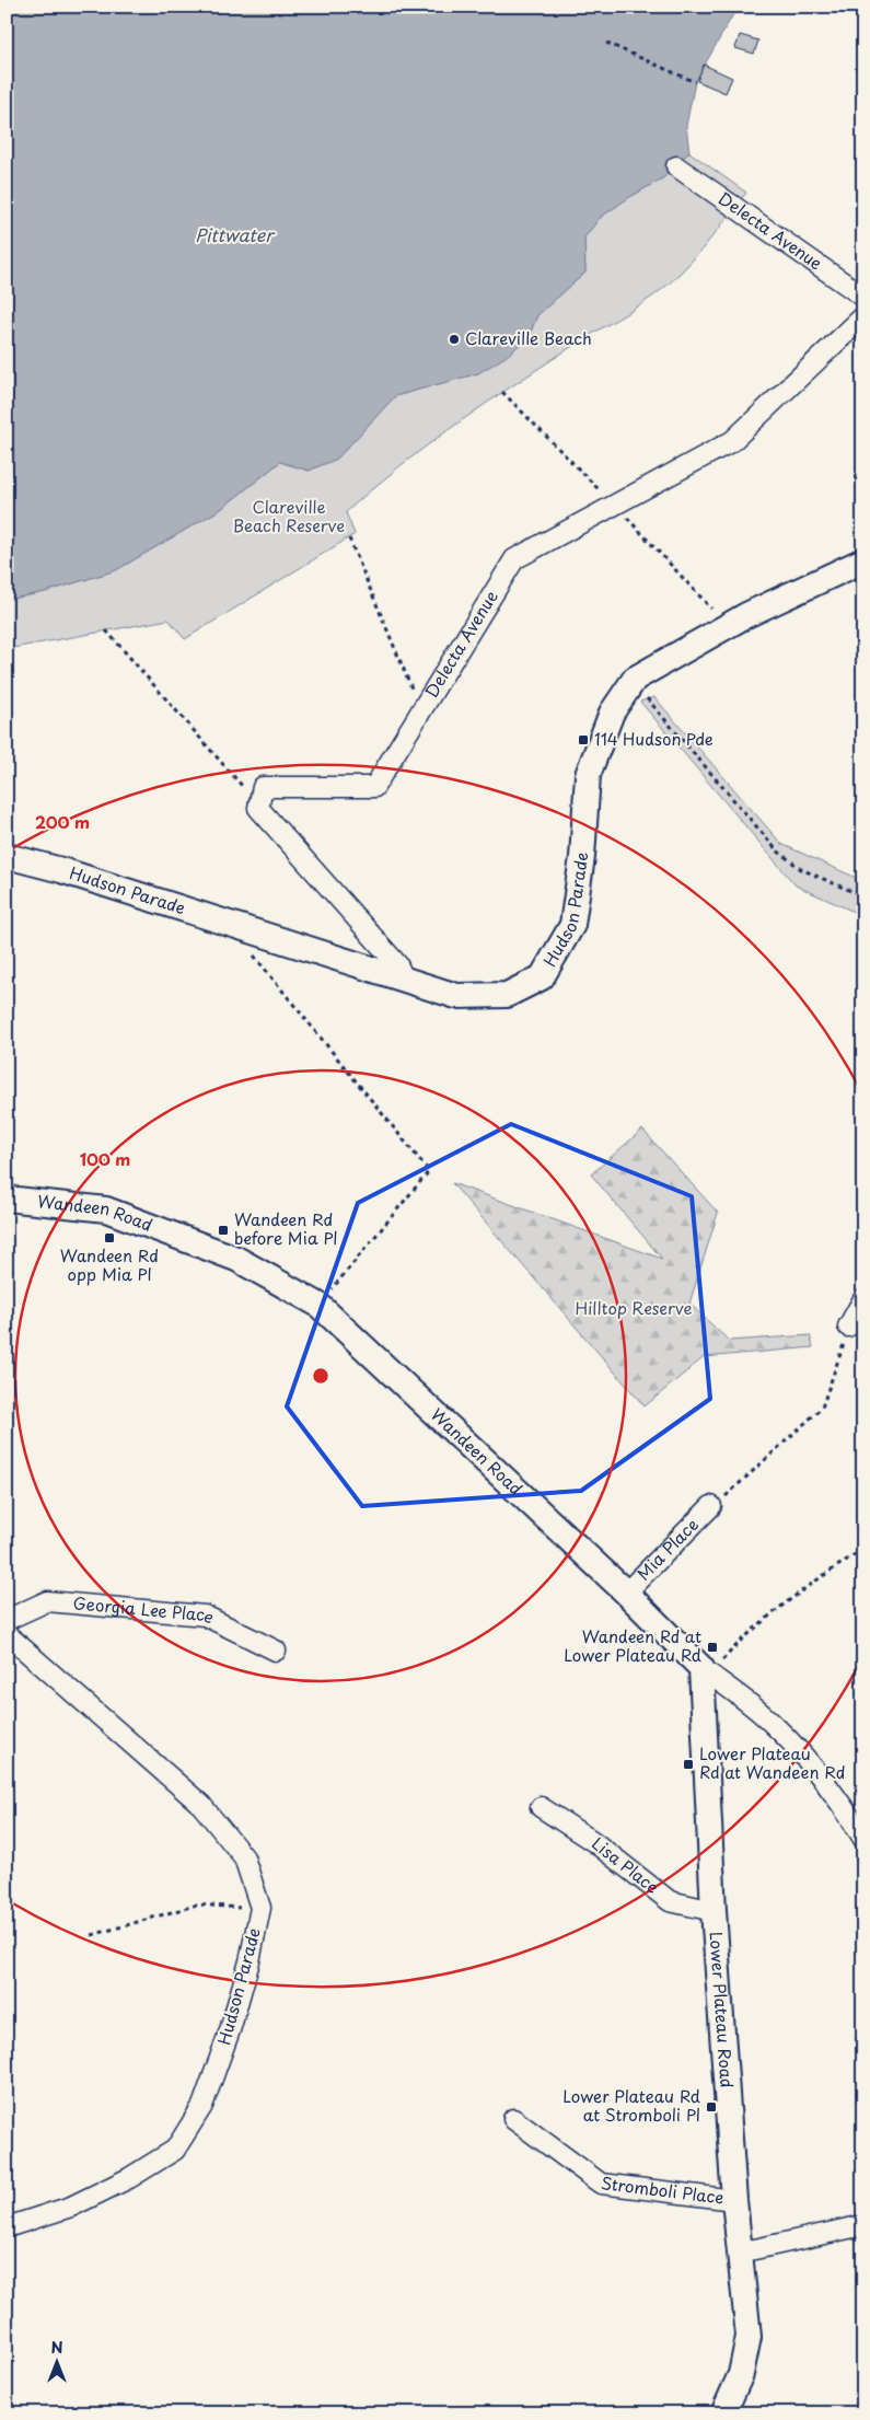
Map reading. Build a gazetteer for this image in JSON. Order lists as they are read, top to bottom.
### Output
{
  "streets": {
    "street": [
      "Delecta Avenue",
      "Hudson Parade",
      "Wandeen Road",
      "Mia Place",
      "Georgia Lee Place",
      "Lisa Place",
      "Lower Plateau Road",
      "Stromboli Place"
    ]
  },
  "crossings": [
    ["Wandeen Road", "Mia Place"],
    ["Wandeen Road", "Lower Plateau Road"],
    ["Lisa Place", "Lower Plateau Road"],
    ["Lower Plateau Road", "Stromboli Place"]
  ],
  "water": ["Pittwater"],
  "parks": ["Clareville Beach Reserve", "Hilltop Reserve"],
  "places": {
    "other": ["Clareville Beach"],
    "transit": [
      "114 Hudson Pde",
      "Wandeen Rd before Mia Pl",
      "Wandeen Rd opp Mia Pl",
      "Wandeen Rd at Lower Plateau Rd",
      "Lower Plateau Rd at Wandeen Rd",
      "Lower Plateau Rd at Stromboli Pl"
    ]
  },
  "north": "top",
  "rings": ["200 m", "100 m"]
}
